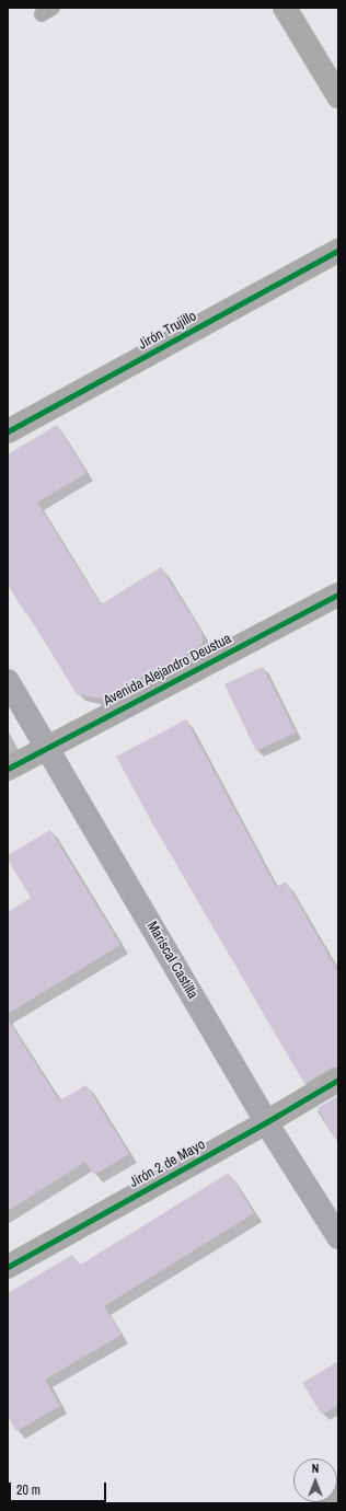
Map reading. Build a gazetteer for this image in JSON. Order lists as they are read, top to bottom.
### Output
{
  "streets": {
    "highway": ["Mariscal Castilla"],
    "street": ["Jirón Trujillo", "Avenida Alejandro Deustua", "Jirón 2 de Mayo"]
  },
  "crossings": [
    ["Avenida Alejandro Deustua", "Mariscal Castilla"],
    ["Mariscal Castilla", "Jirón 2 de Mayo"]
  ],
  "scale_bar": "20 m",
  "north": "top"
}
